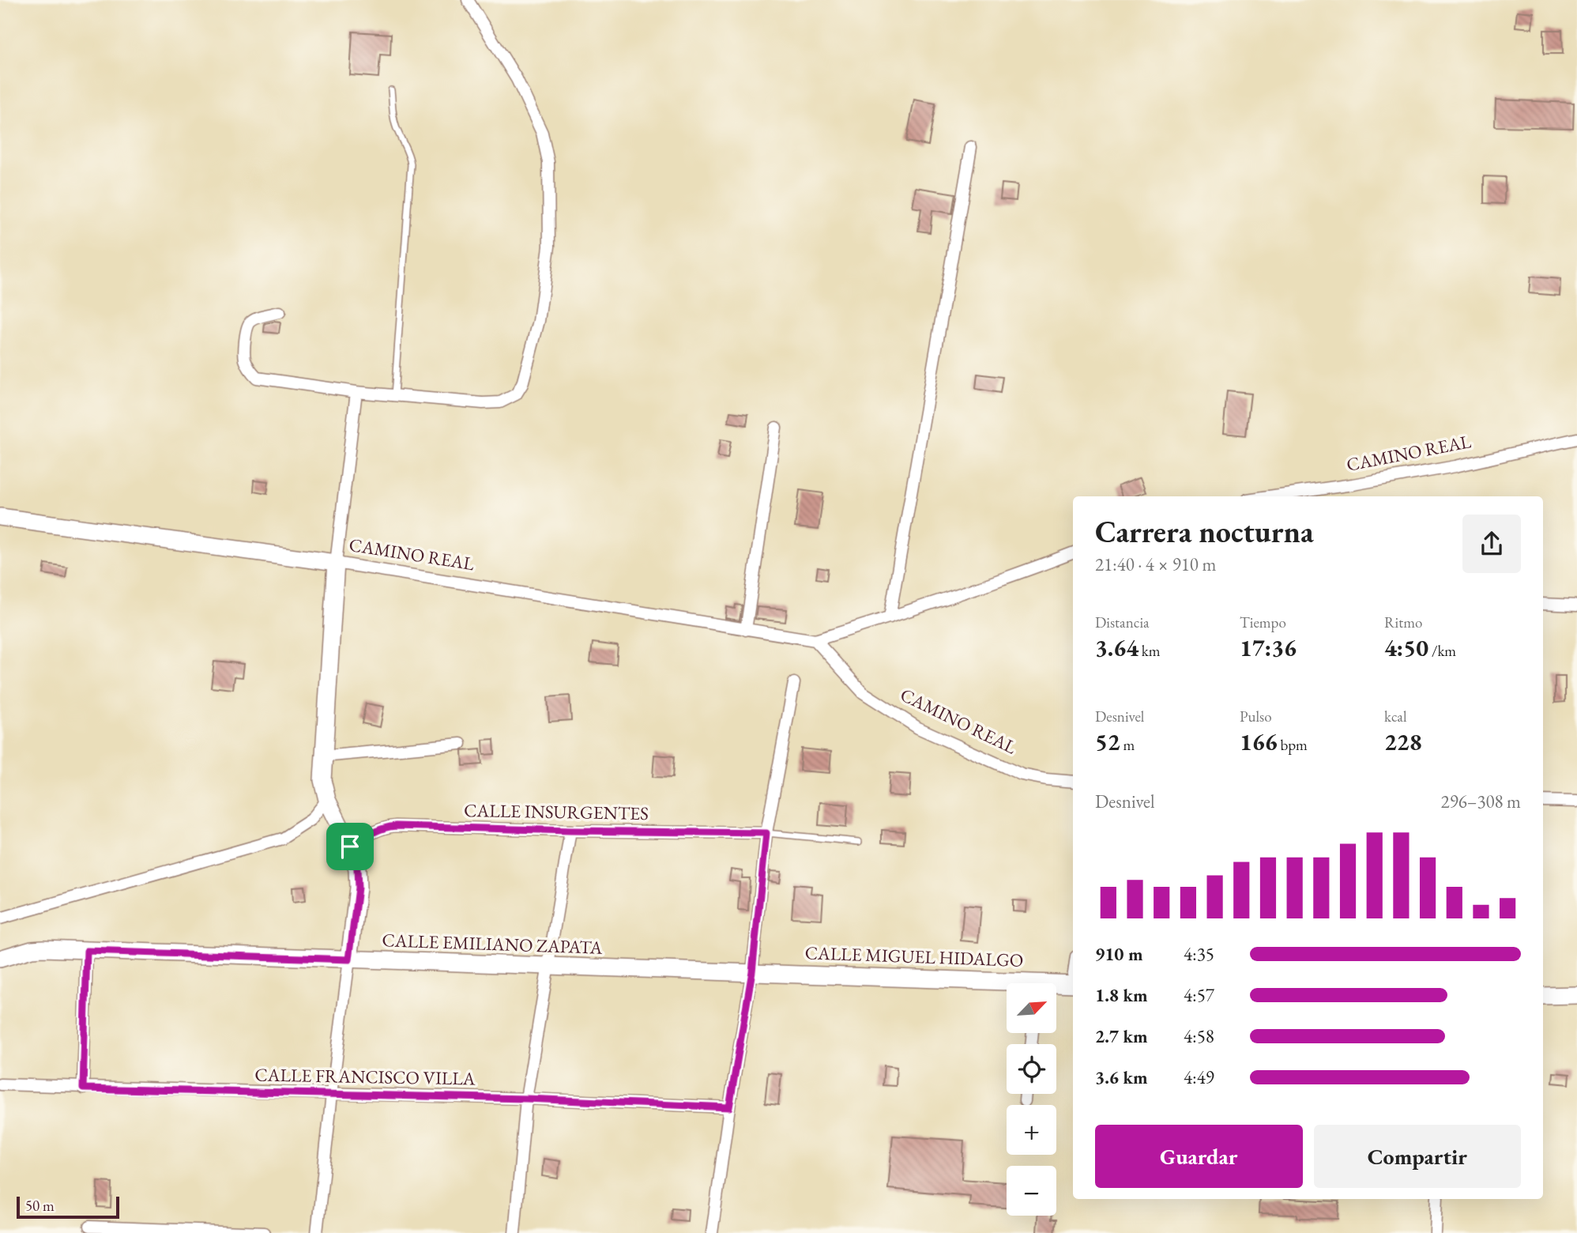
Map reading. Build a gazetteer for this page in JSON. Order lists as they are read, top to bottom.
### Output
{
  "streets": {
    "street": [
      "CAMINO REAL",
      "CALLE INSURGENTES",
      "CALLE EMILIANO ZAPATA",
      "CALLE MIGUEL HIDALGO",
      "CALLE FRANCISCO VILLA"
    ]
  },
  "crossings": [
    ["CALLE EMILIANO ZAPATA", "CALLE MIGUEL HIDALGO"]
  ],
  "scale_bar": "50 m",
  "north": "top right",
  "page": {
    "heading": ["Carrera nocturna", "21:40 · 4 × 910 m"],
    "stats": [
      ["Distancia", "3.64 km"],
      ["Tiempo", "17:36"],
      ["Ritmo", "4:50 /km"],
      ["Desnivel", "52 m"],
      ["Pulso", "166 bpm"],
      ["kcal", "228"]
    ],
    "chart": ["Desnivel", "296–308 m"],
    "list": [
      {
        "name": "910 m",
        "note": "4:35"
      },
      {
        "name": "1.8 km",
        "note": "4:57"
      },
      {
        "name": "2.7 km",
        "note": "4:58"
      },
      {
        "name": "3.6 km",
        "note": "4:49"
      }
    ],
    "map_buttons": ["+", "−"],
    "buttons": ["Guardar", "Compartir"],
    "scale": "50 m"
  }
}
